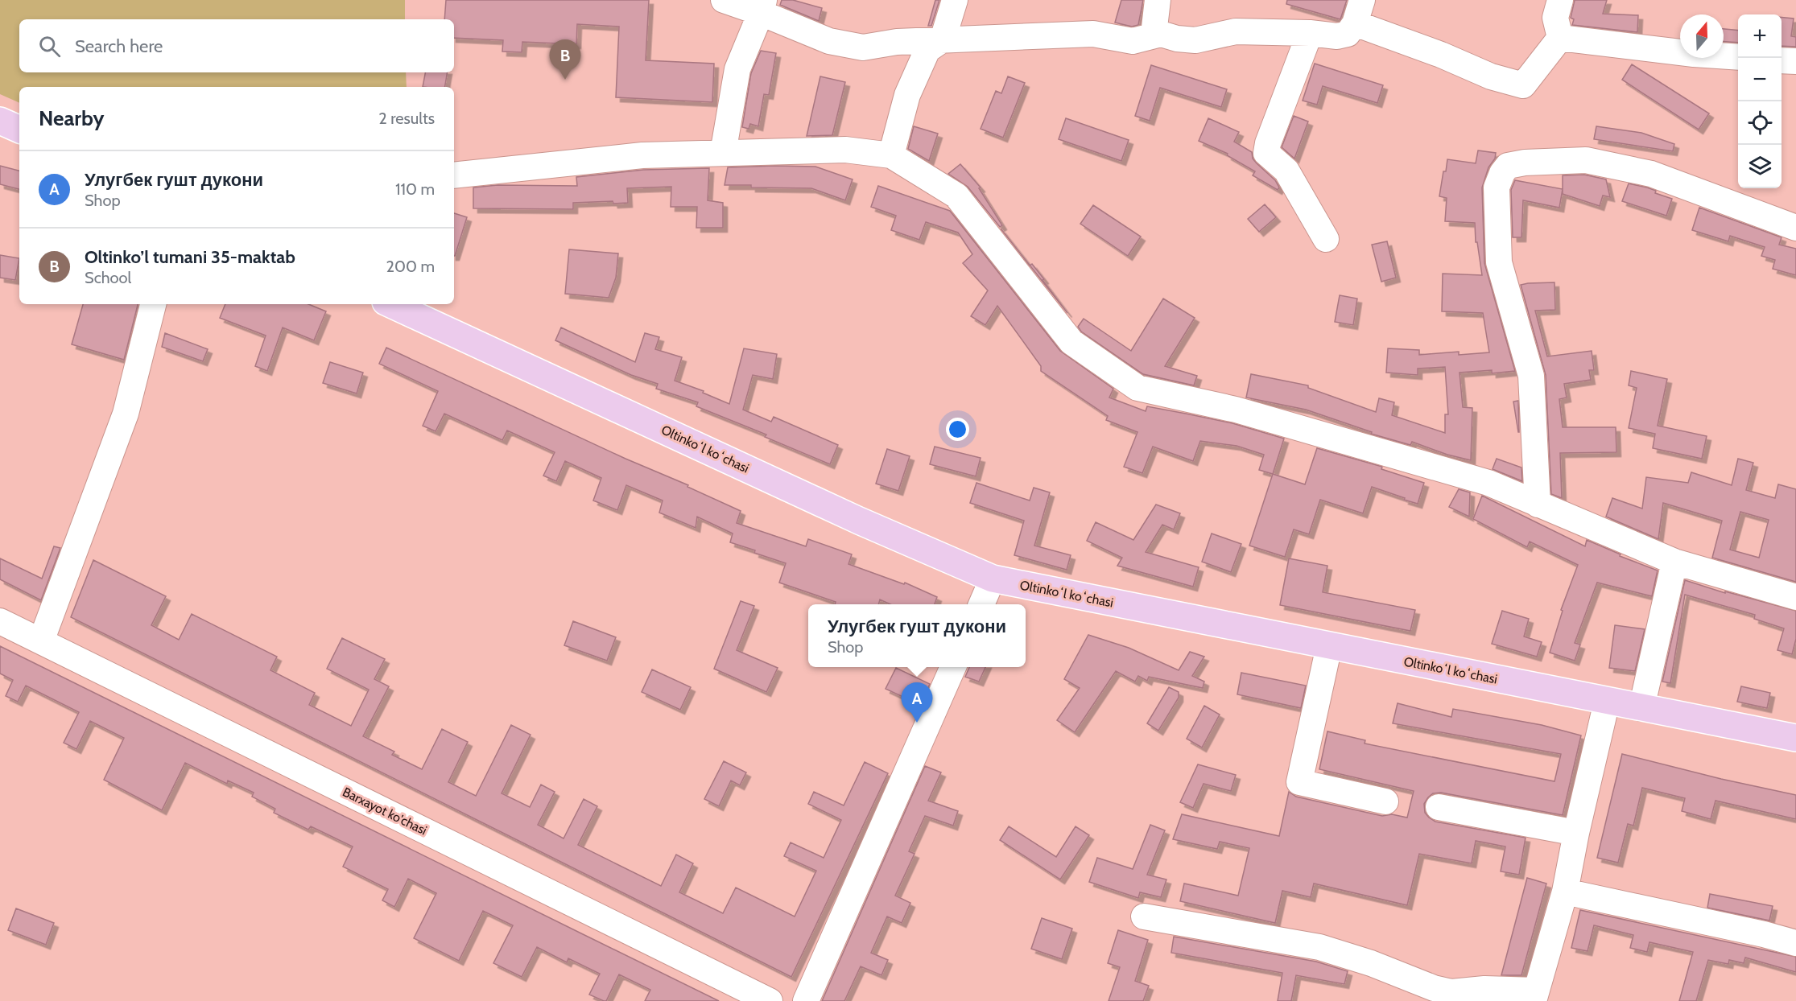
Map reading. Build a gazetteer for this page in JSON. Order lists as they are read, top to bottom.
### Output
{
  "streets": {
    "main road": ["Oltinkoʻl koʻchasi"],
    "street": ["Barxayot ko'chasi"]
  },
  "north": "top",
  "page": {
    "map_buttons": ["+", "−"],
    "search": "Search here",
    "pins": ["B", "A"],
    "heading": ["Nearby", "2 results"],
    "list": [
      {
        "mark": "A",
        "name": "Улугбек гушт дукони",
        "note": "Shop",
        "value": "110 m"
      },
      {
        "mark": "B",
        "name": "Oltinko’l tumani 35-maktab",
        "note": "School",
        "value": "200 m"
      }
    ],
    "popup": ["Улугбек гушт дукони", "Shop"]
  }
}
